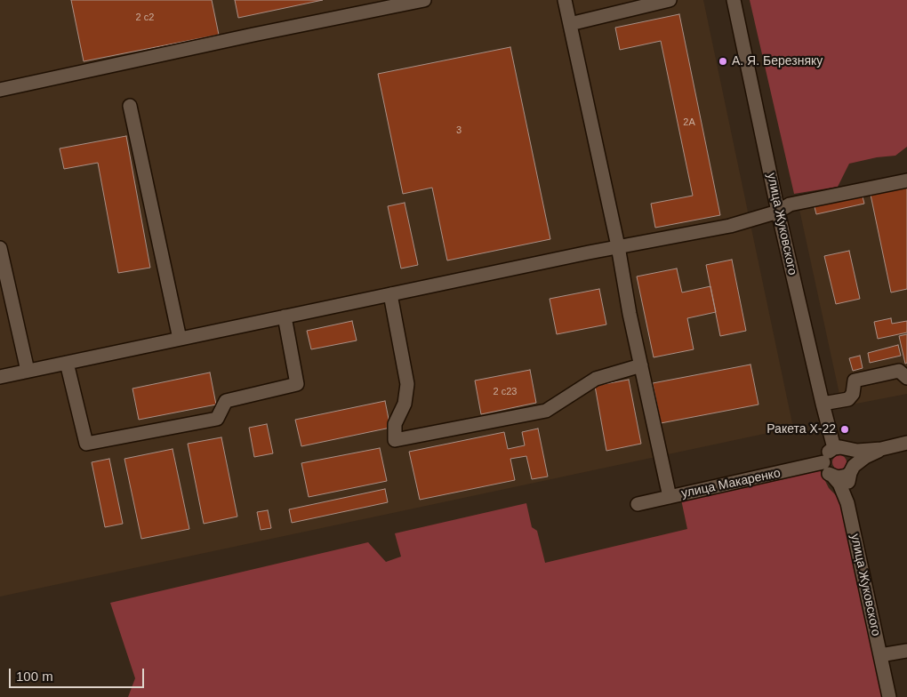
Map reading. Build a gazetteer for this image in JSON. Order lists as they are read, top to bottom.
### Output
{
  "streets": {
    "street": ["улица Жуковского", "улица Макаренко"]
  },
  "crossings": [
    ["улица Жуковского", "улица Макаренко"]
  ],
  "places": ["А. Я. Березняку", "Ракета Х-22"],
  "house_numbers": [
    "2 с2",
    "2А",
    "3",
    "2 с23"
  ],
  "scale_bar": "100 m"
}
